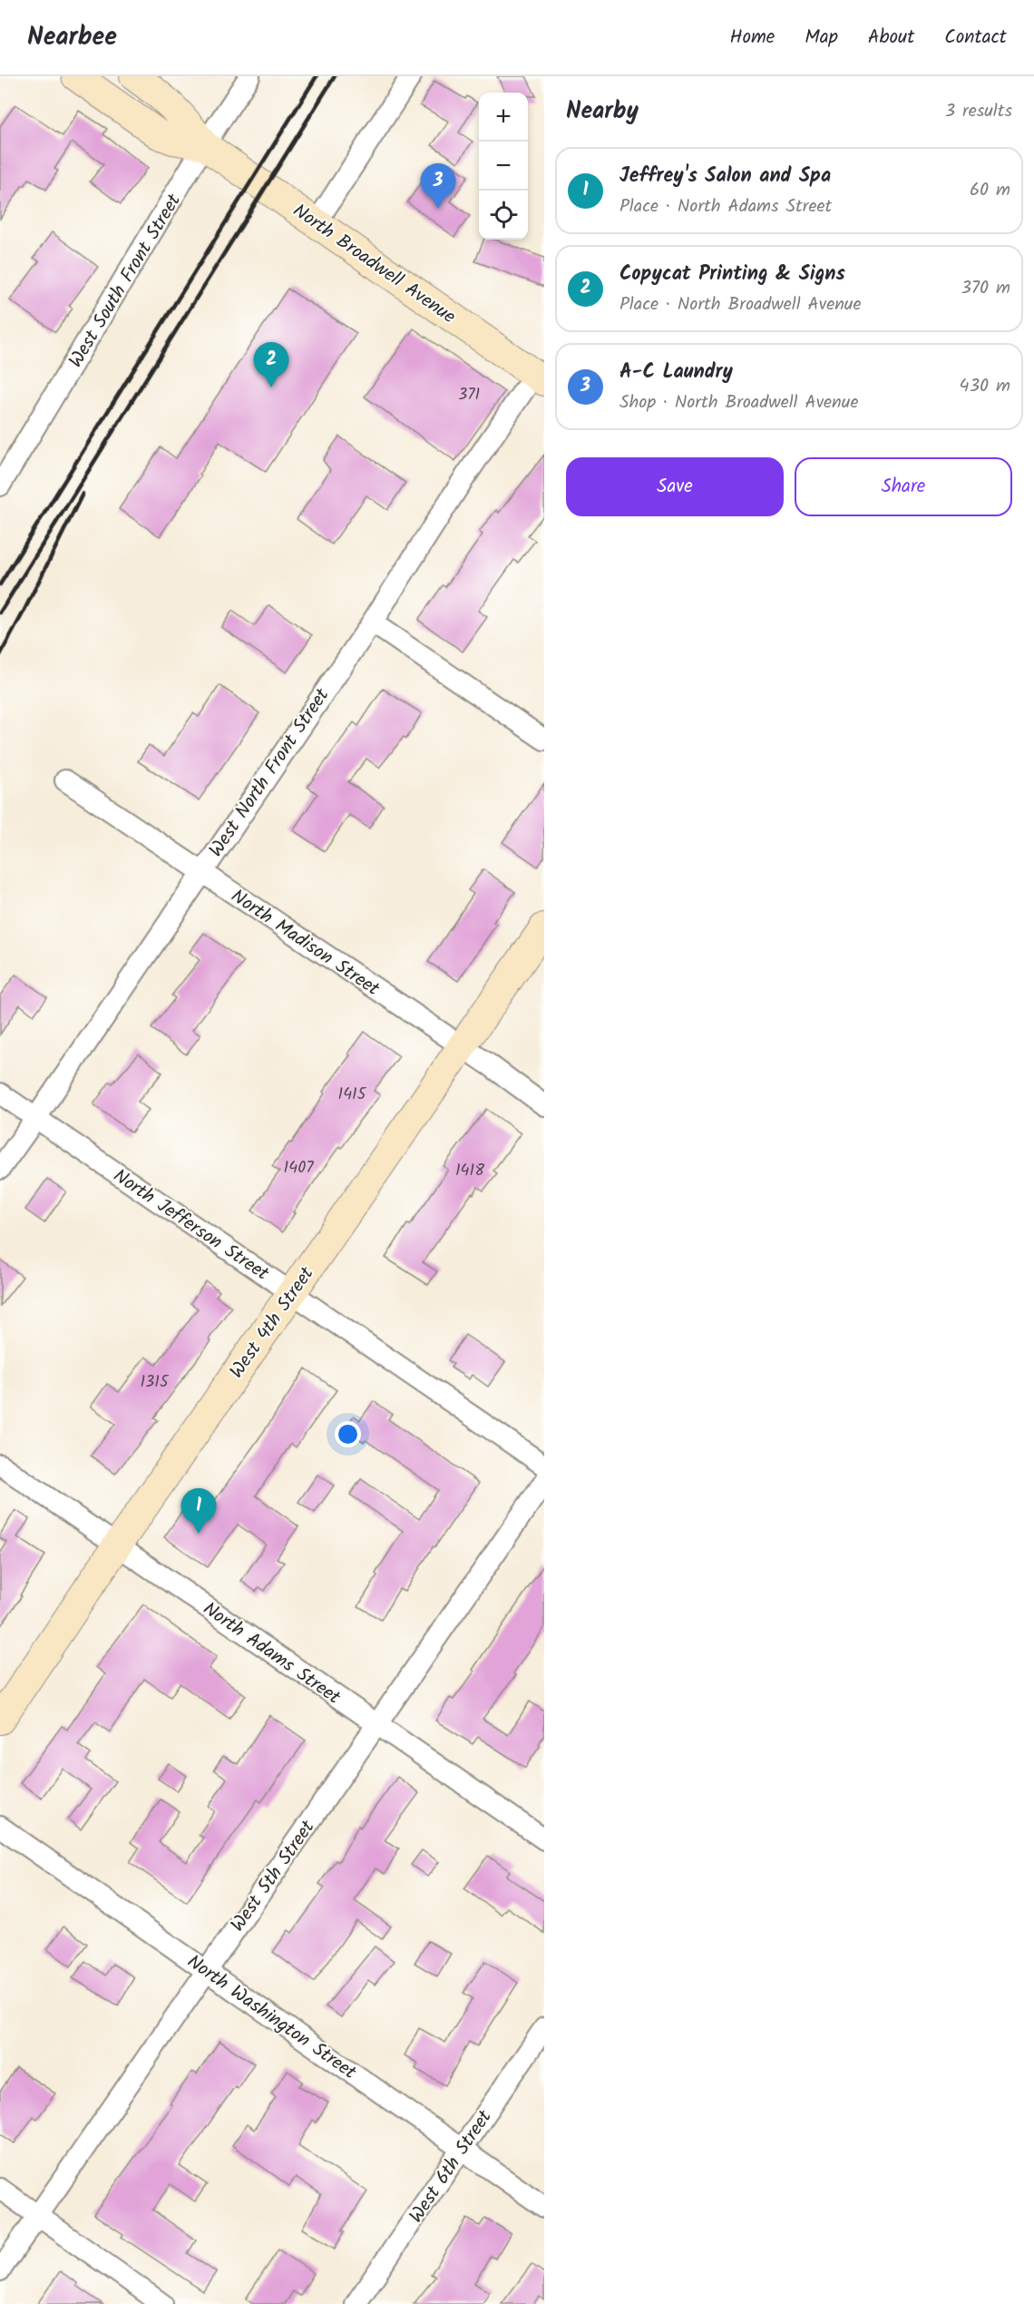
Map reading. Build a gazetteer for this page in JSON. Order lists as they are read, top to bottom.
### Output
{
  "streets": {
    "main road": ["North Broadwell Avenue", "West 4th Street"],
    "street": [
      "West South Front Street",
      "West North Front Street",
      "North Madison Street",
      "North Jefferson Street",
      "North Adams Street",
      "West 5th Street",
      "North Washington Street",
      "West 6th Street"
    ]
  },
  "crossings": [
    ["North Broadwell Avenue", "West South Front Street"],
    ["North Broadwell Avenue", "West North Front Street"],
    ["West North Front Street", "North Madison Street"],
    ["West North Front Street", "North Jefferson Street"],
    ["North Madison Street", "West 4th Street"],
    ["North Jefferson Street", "West 4th Street"],
    ["West 4th Street", "North Adams Street"],
    ["North Adams Street", "West 5th Street"],
    ["West 5th Street", "North Washington Street"],
    ["North Washington Street", "West 6th Street"]
  ],
  "house_numbers": [
    "371",
    "1415",
    "1407",
    "1418",
    "1315"
  ],
  "page": {
    "header": "Nearbee",
    "nav": [
      "Home",
      "Map",
      "About",
      "Contact"
    ],
    "heading": ["Nearby", "3 results"],
    "map_buttons": ["+", "−"],
    "list": [
      {
        "mark": "1",
        "name": "Jeffrey's Salon and Spa",
        "note": "Place · North Adams Street",
        "value": "60 m"
      },
      {
        "mark": "2",
        "name": "Copycat Printing & Signs",
        "note": "Place · North Broadwell Avenue",
        "value": "370 m"
      },
      {
        "mark": "3",
        "name": "A-C Laundry",
        "note": "Shop · North Broadwell Avenue",
        "value": "430 m"
      }
    ],
    "pins": ["3", "2", "1"],
    "buttons": ["Save", "Share"]
  }
}
